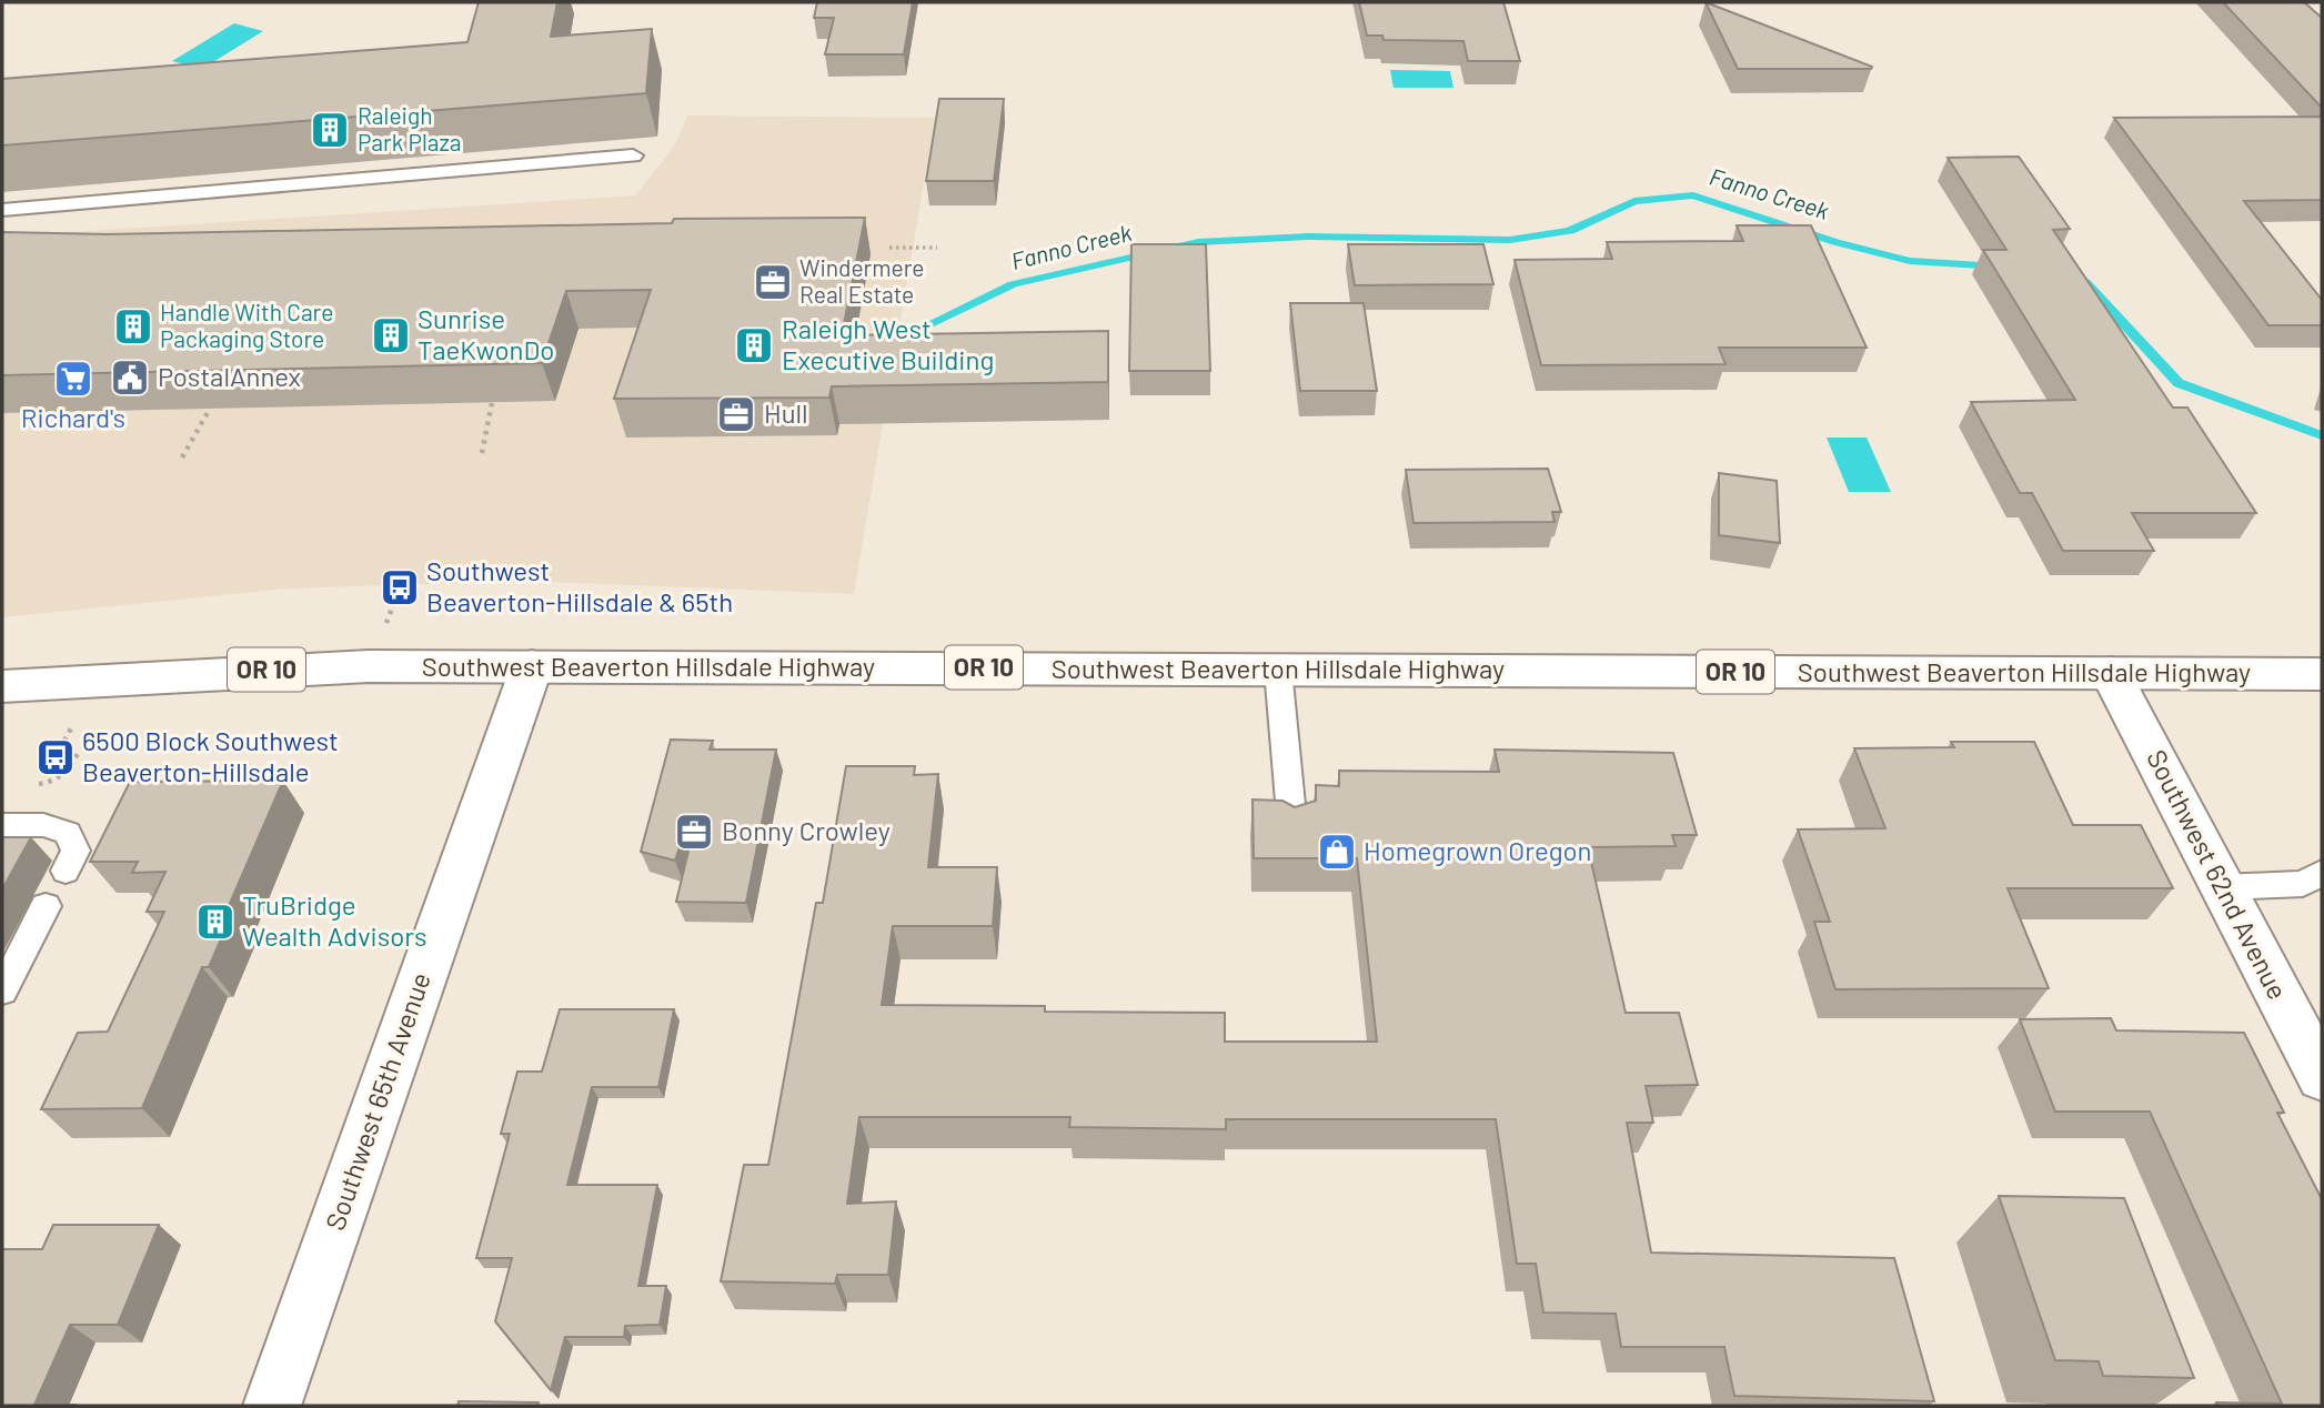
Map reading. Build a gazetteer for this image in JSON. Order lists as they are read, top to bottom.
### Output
{
  "streets": {
    "main road": [
      "Southwest Beaverton Hillsdale Highway",
      "OR 10",
      "Southwest 62nd Avenue",
      "Southwest 65th Avenue"
    ]
  },
  "crossings": [
    ["Southwest Beaverton Hillsdale Highway", "Southwest 62nd Avenue"],
    ["Southwest Beaverton Hillsdale Highway", "Southwest 65th Avenue"]
  ],
  "water": ["Fanno Creek"],
  "places": {
    "building": [
      "Raleigh Park Plaza",
      "Handle With Care Packaging Store",
      "Sunrise TaeKwonDo",
      "Raleigh West Executive Building",
      "TruBridge Wealth Advisors"
    ],
    "office": ["Windermere Real Estate", "Hull", "Bonny Crowley"],
    "public building": ["PostalAnnex"],
    "supermarket": ["Richard's"],
    "bus stop": ["Southwest Beaverton-Hillsdale & 65th", "6500 Block Southwest Beaverton-Hillsdale"],
    "shop": ["Homegrown Oregon"]
  }
}
